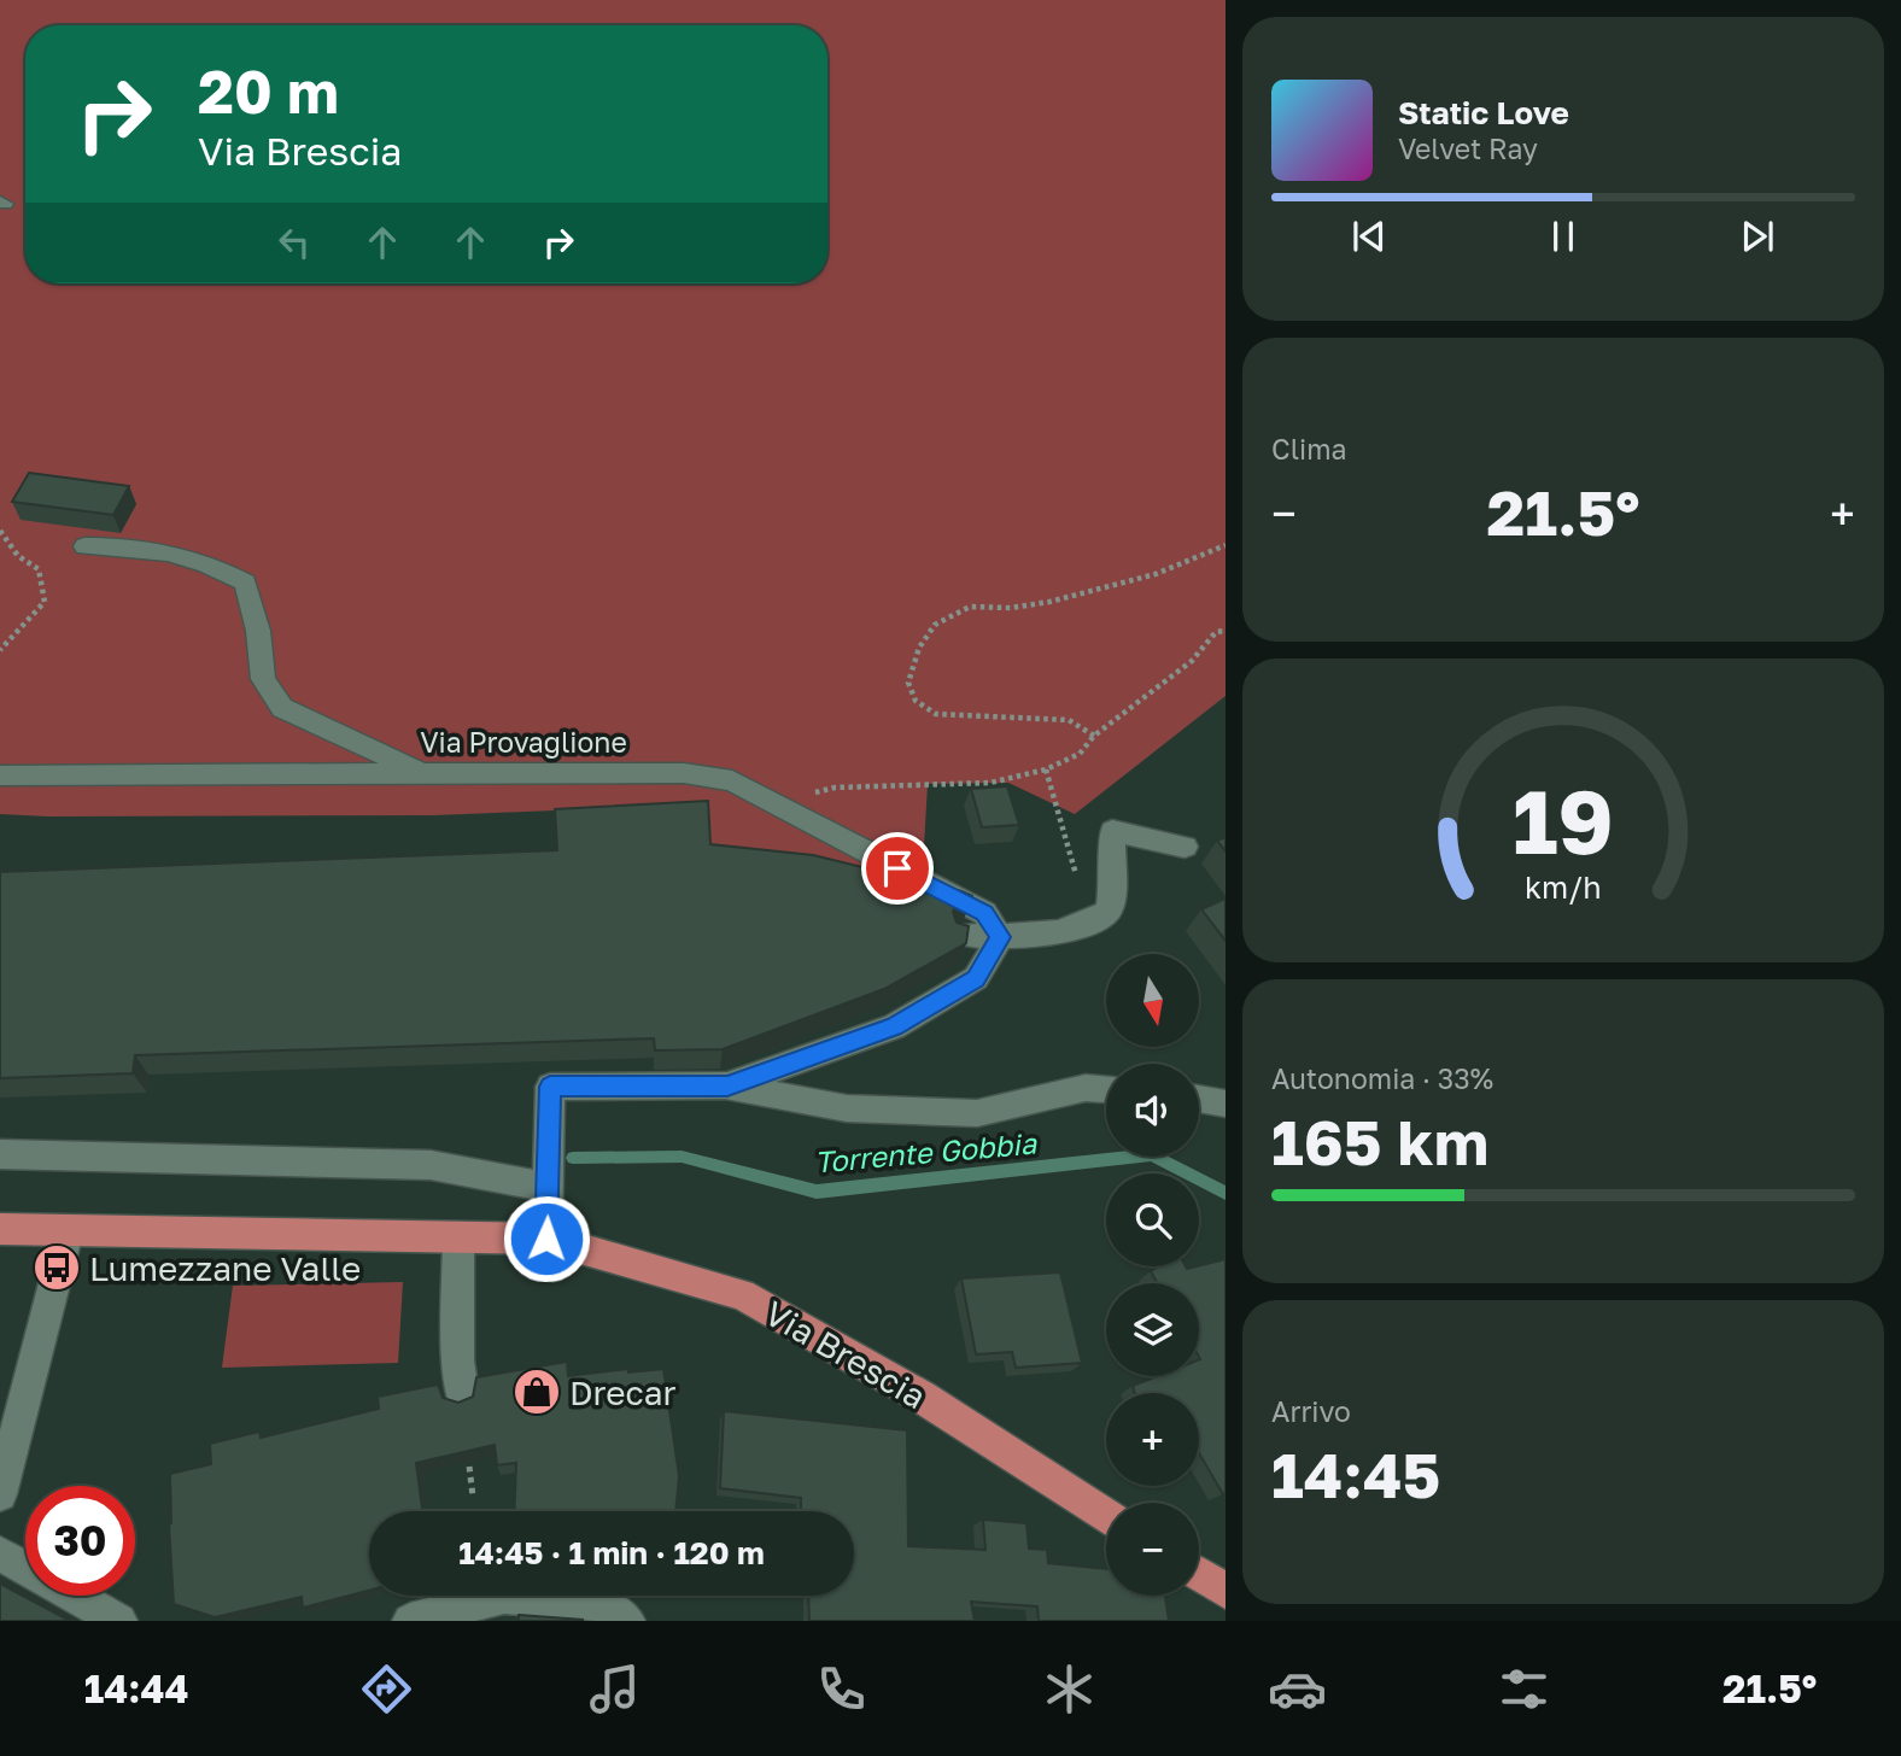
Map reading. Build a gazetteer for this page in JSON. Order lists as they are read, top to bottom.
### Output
{
  "streets": {
    "main road": ["Via Brescia"],
    "street": ["Via Provaglione"]
  },
  "water": ["Torrente Gobbia"],
  "places": {
    "bus stop": ["Lumezzane Valle"],
    "shop": ["Drecar"]
  },
  "north": "bottom",
  "page": {
    "turn": ["20 m", "Via Brescia"],
    "song": ["Static Love", "Velvet Ray"],
    "tile": [
      "Clima",
      ["Autonomia · 33%", "165 km"],
      ["Arrivo", "14:45"]
    ],
    "heat": ["−", "21.5°", "+"],
    "map_buttons": ["+", "−"],
    "limit": "30",
    "trip": "14:45 · 1 min · 120 m",
    "tabs": ["14:44", "21.5°"],
    "gauge": ["19", "km/h"]
  }
}
